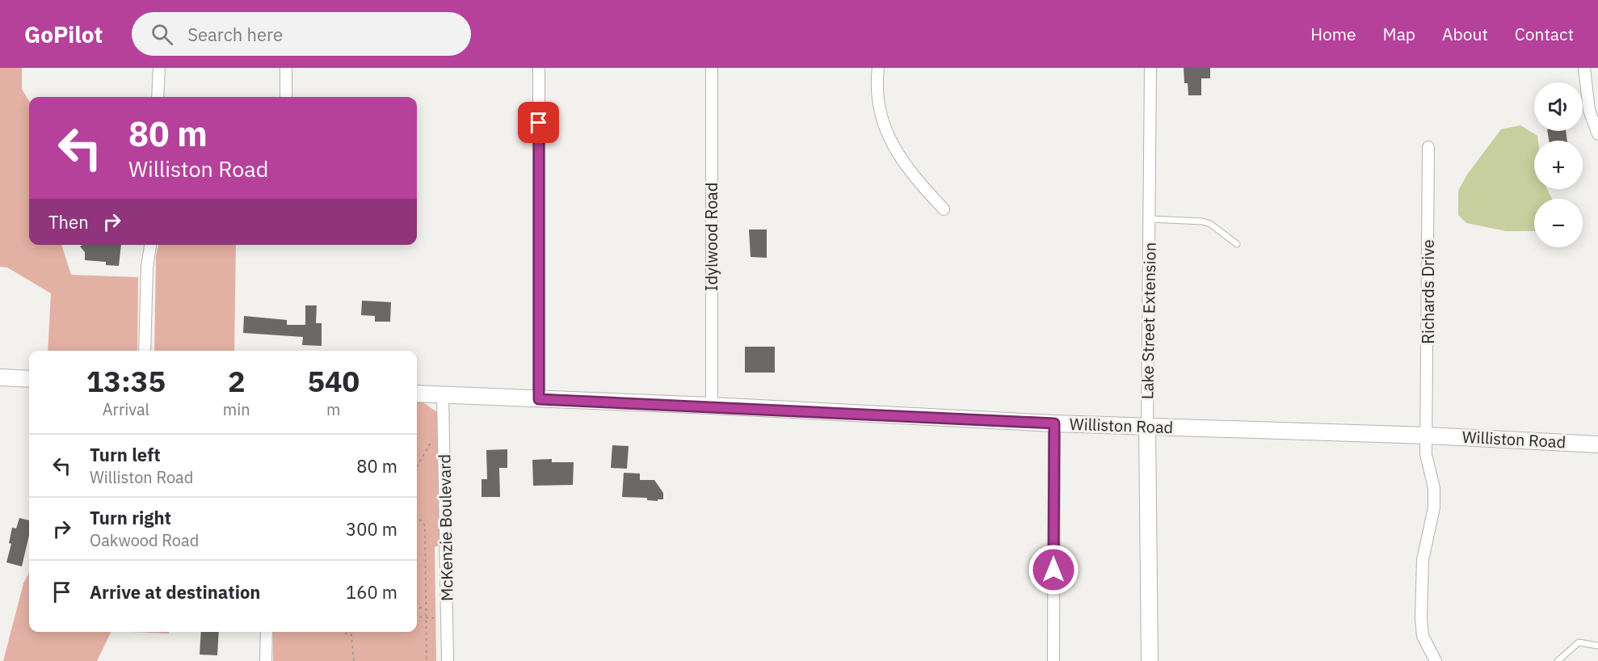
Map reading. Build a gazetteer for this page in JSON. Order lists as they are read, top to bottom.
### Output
{
  "streets": {
    "main road": ["Lake Street Extension", "Williston Road"],
    "street": ["Idylwood Road", "Richards Drive", "McKenzie Boulevard"]
  },
  "crossings": [
    ["Idylwood Road", "Williston Road"],
    ["Richards Drive", "Williston Road"],
    ["Lake Street Extension", "Williston Road"],
    ["Williston Road", "McKenzie Boulevard"]
  ],
  "page": {
    "header": "GoPilot",
    "search": "Search here",
    "nav": [
      "Home",
      "Map",
      "About",
      "Contact"
    ],
    "map_buttons": ["+", "−"],
    "turn": ["80 m", "Williston Road"],
    "then": "Then",
    "eta": [
      "13:35",
      "Arrival",
      "2",
      "min",
      "540",
      "m"
    ],
    "list": [
      {
        "name": "Turn left",
        "note": "Williston Road",
        "value": "80 m"
      },
      {
        "name": "Turn right",
        "note": "Oakwood Road",
        "value": "300 m"
      },
      {
        "name": "Arrive at destination",
        "value": "160 m"
      }
    ]
  }
}
